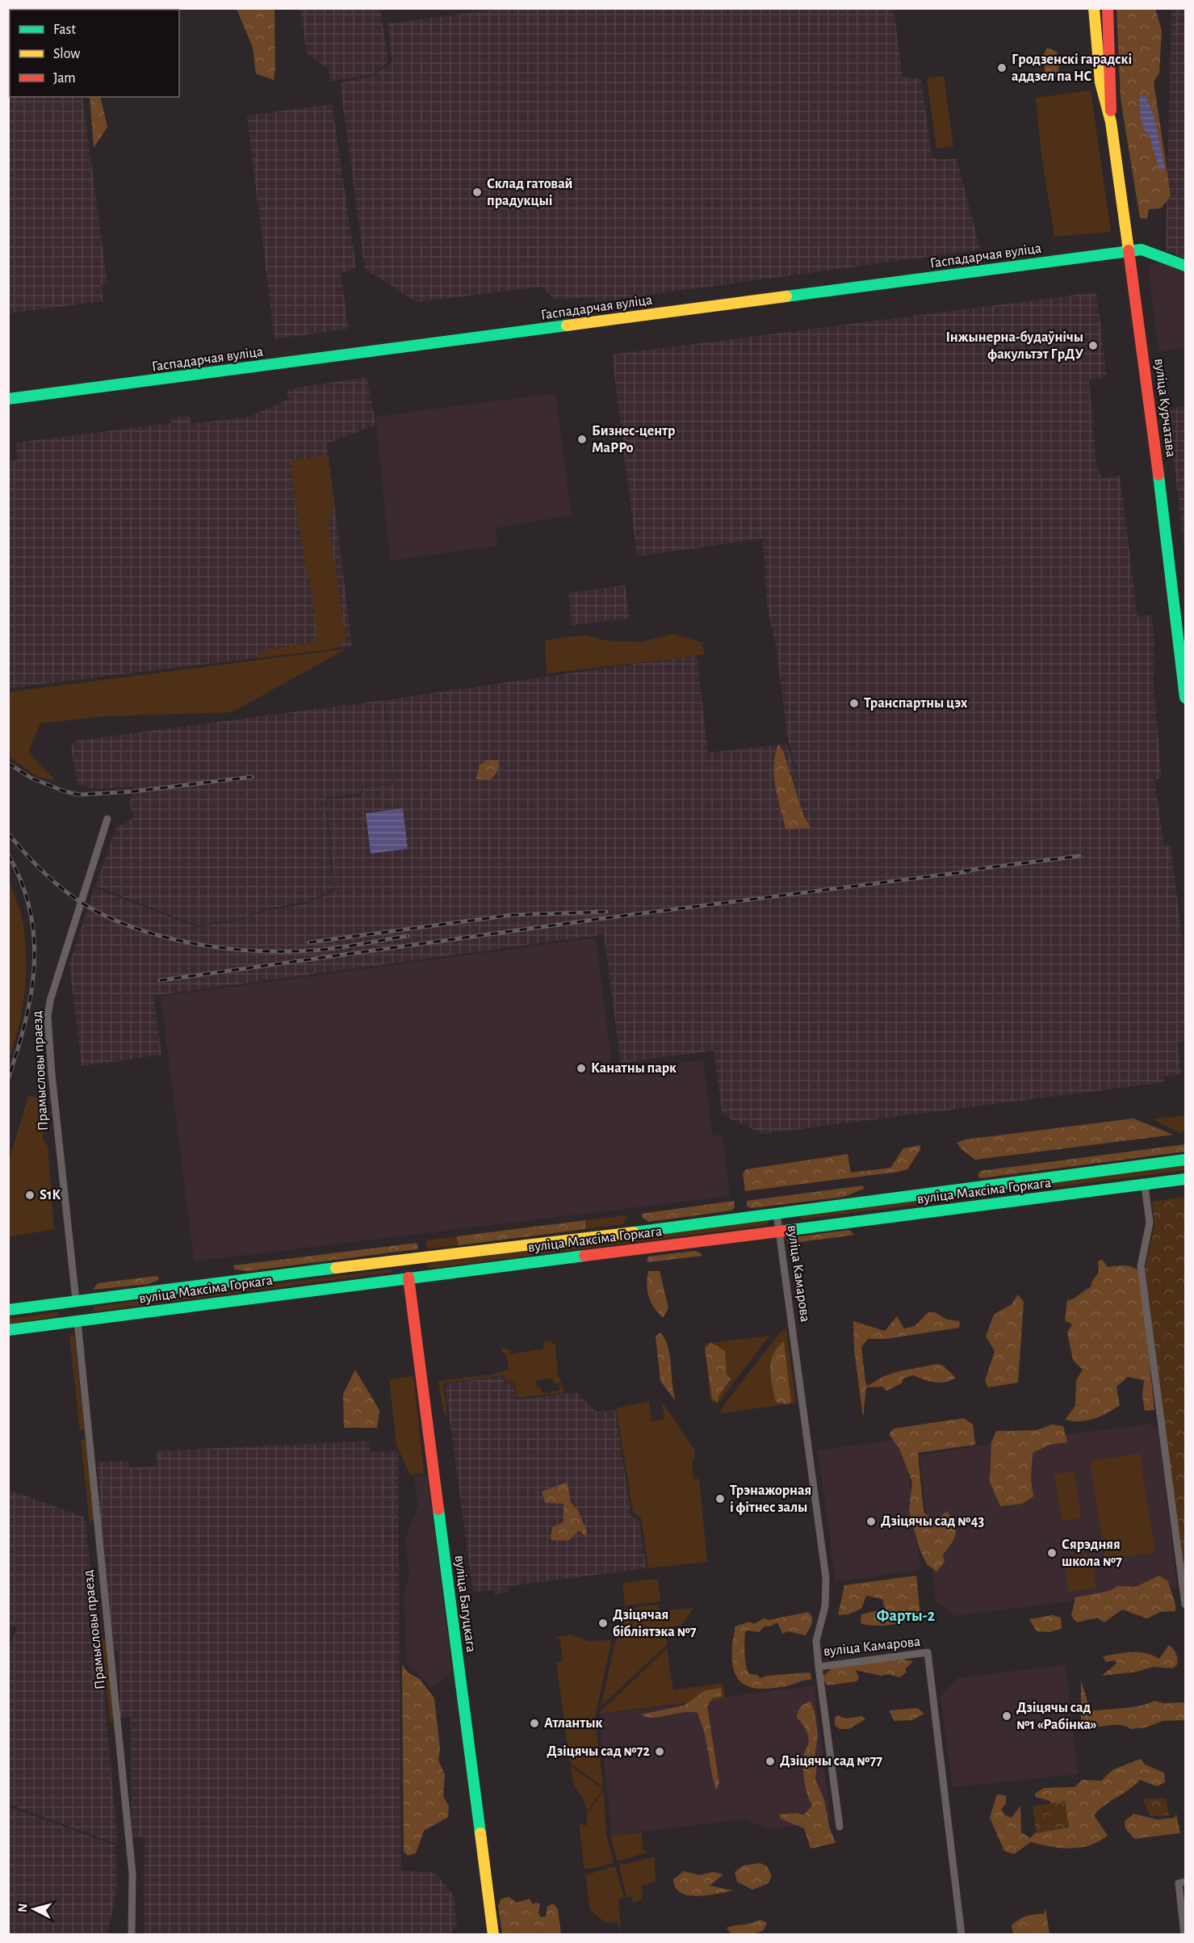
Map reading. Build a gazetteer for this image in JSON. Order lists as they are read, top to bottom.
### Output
{
  "streets": {
    "main road": [
      "Гаспадарчая вуліца",
      "вуліца Курчатава",
      "вуліца Максіма Горкага",
      "вуліца Багуцкага"
    ],
    "street": ["Прамысловы праезд", "вуліца Камарова"]
  },
  "crossings": [
    ["Гаспадарчая вуліца", "вуліца Курчатава"],
    ["Прамысловы праезд", "вуліца Максіма Горкага"],
    ["вуліца Максіма Горкага", "вуліца Камарова"],
    ["вуліца Максіма Горкага", "вуліца Багуцкага"]
  ],
  "districts": ["Фарты-2"],
  "places": [
    "Гродзенскі гарадскі аддзел па НС",
    "Склад гатовай прадукцыі",
    "Інжынерна-будаўнічы факультэт ГрДУ",
    "Бизнес-центр МаРРо",
    "Транспартны цэх",
    "Канатны парк",
    "S1K",
    "Трэнажорная і фітнес залы",
    "Дзіцячы сад №43",
    "Сярэдняя школа №7",
    "Дзіцячая бібліятэка №7",
    "Дзіцячы сад №1 «Рабінка»",
    "Атлантык",
    "Дзіцячы сад №72",
    "Дзіцячы сад №77"
  ],
  "legend": ["Fast", "Slow", "Jam"],
  "north": "left"
}
